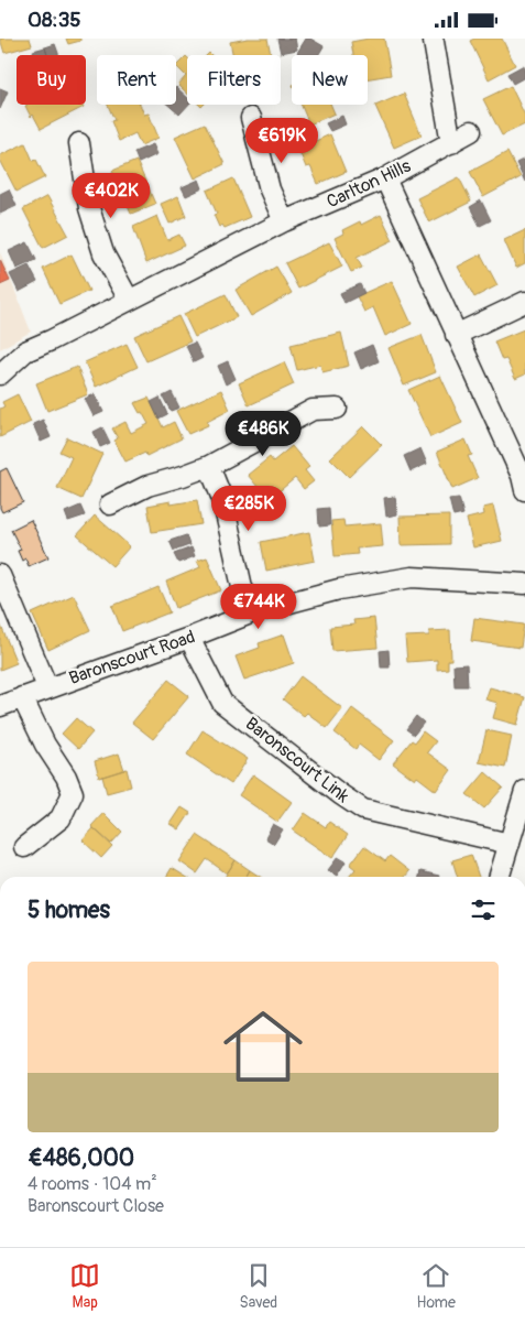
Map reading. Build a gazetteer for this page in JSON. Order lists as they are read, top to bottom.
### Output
{
  "streets": {
    "street": ["Carlton Hills", "Baronscourt Road", "Baronscourt Link"]
  },
  "crossings": [
    ["Baronscourt Road", "Baronscourt Link"]
  ],
  "page": {
    "status": "08:35",
    "chip": [
      "Buy",
      "Rent",
      "Filters",
      "New"
    ],
    "price": [
      "€619K",
      "€402K",
      "€486K",
      "€285K",
      "€744K"
    ],
    "heading": "5 homes",
    "list": [
      {
        "name": "€486,000",
        "note": "4 rooms · 104 m² · Baronscourt Close"
      }
    ],
    "tabs": ["Map", "Saved", "Home"]
  }
}
